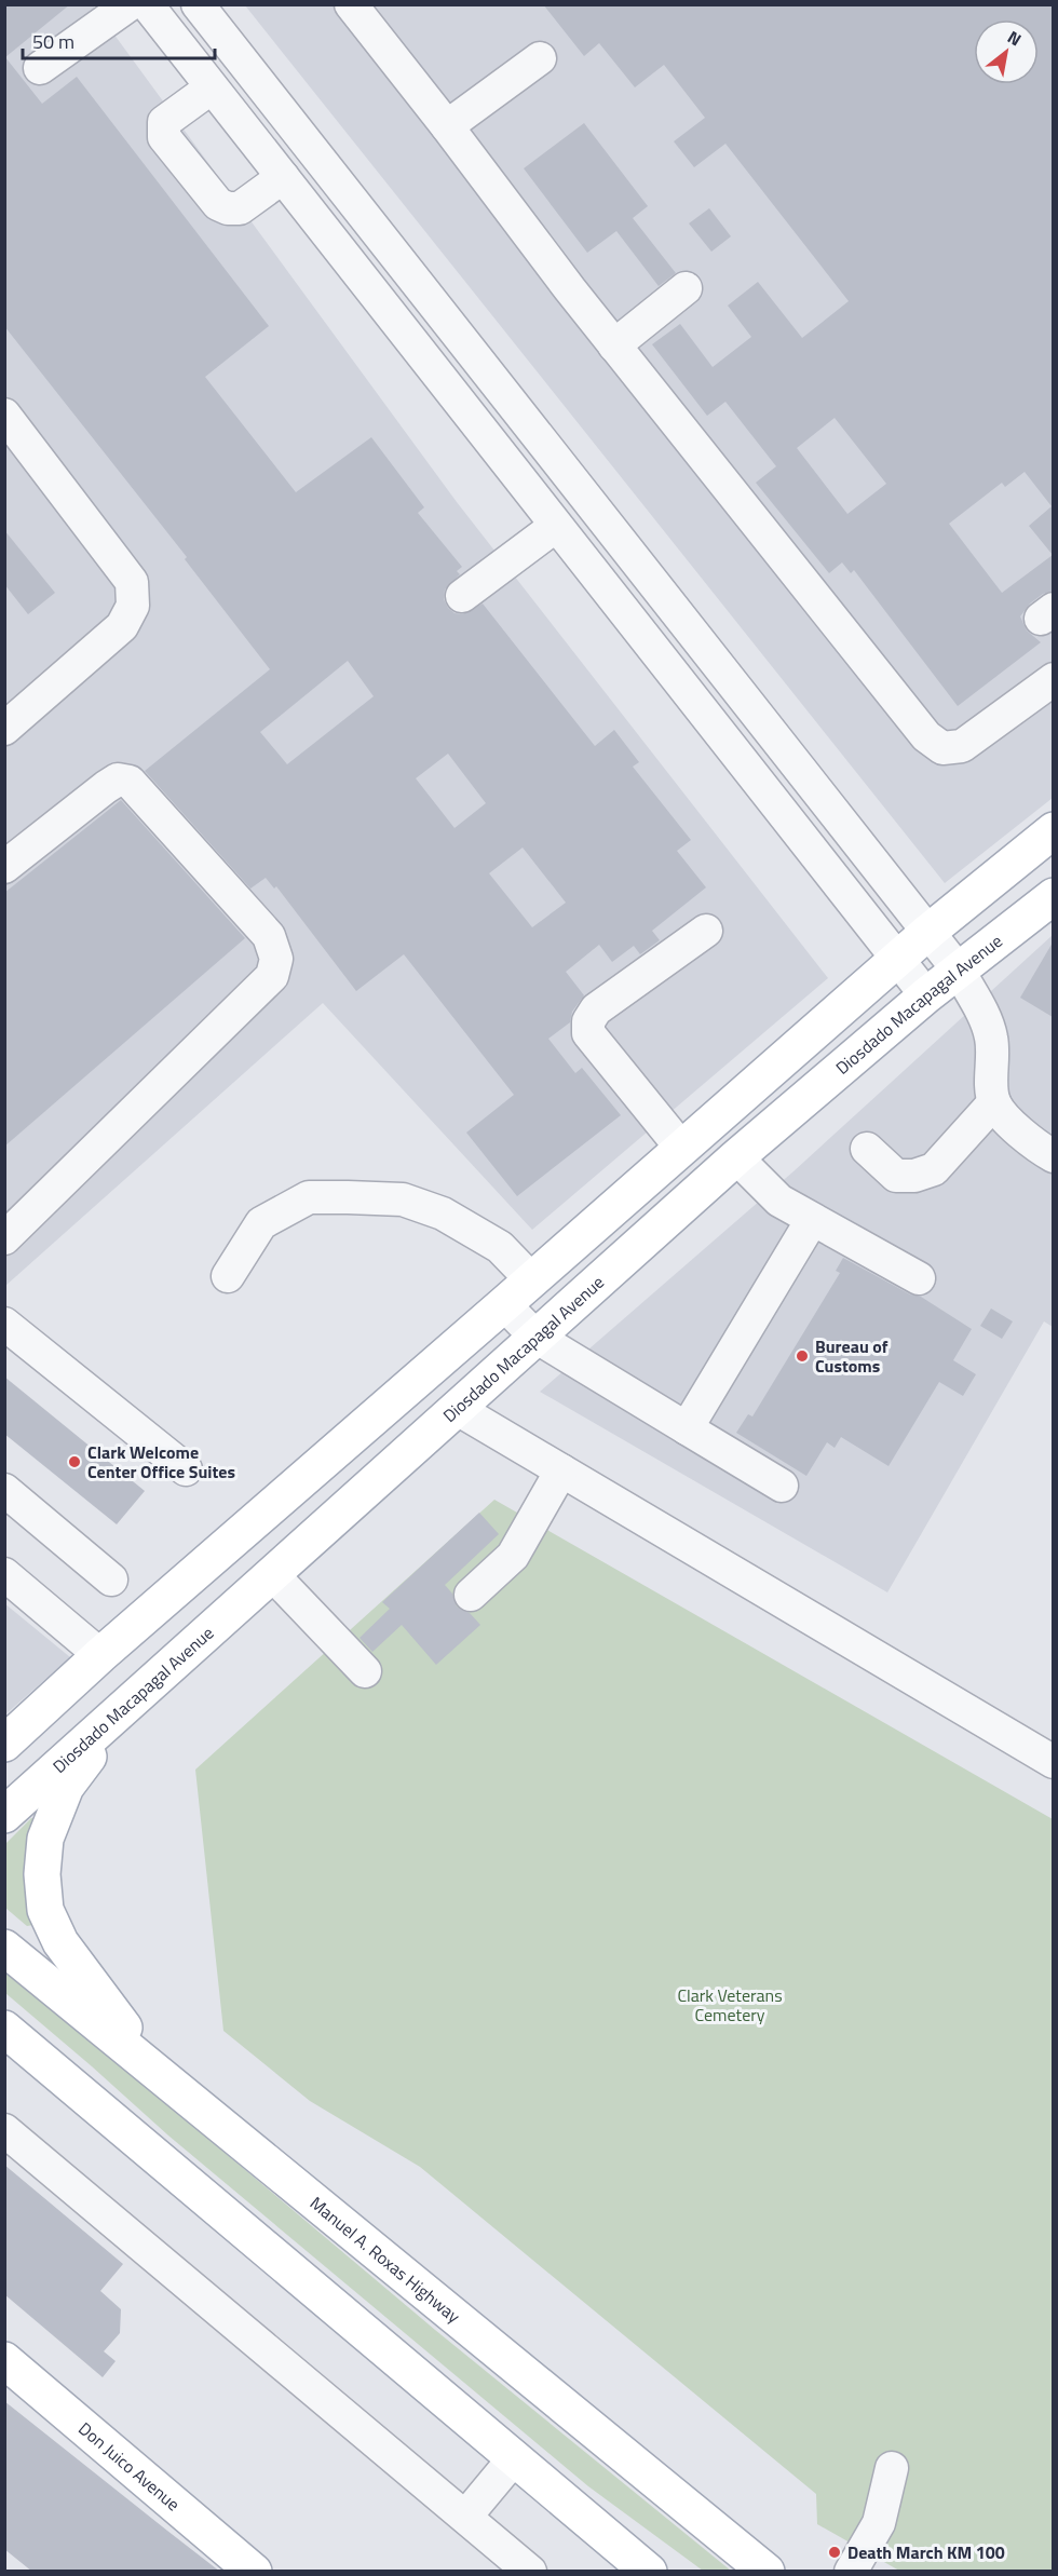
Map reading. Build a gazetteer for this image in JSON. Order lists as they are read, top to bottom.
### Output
{
  "streets": {
    "main road": ["Diosdado Macapagal Avenue", "Manuel A. Roxas Highway", "Don Juico Avenue"]
  },
  "parks": ["Clark Veterans Cemetery"],
  "places": ["Bureau of Customs", "Clark Welcome Center Office Suites", "Death March KM 100"],
  "scale_bar": "50 m",
  "north": "top right"
}
